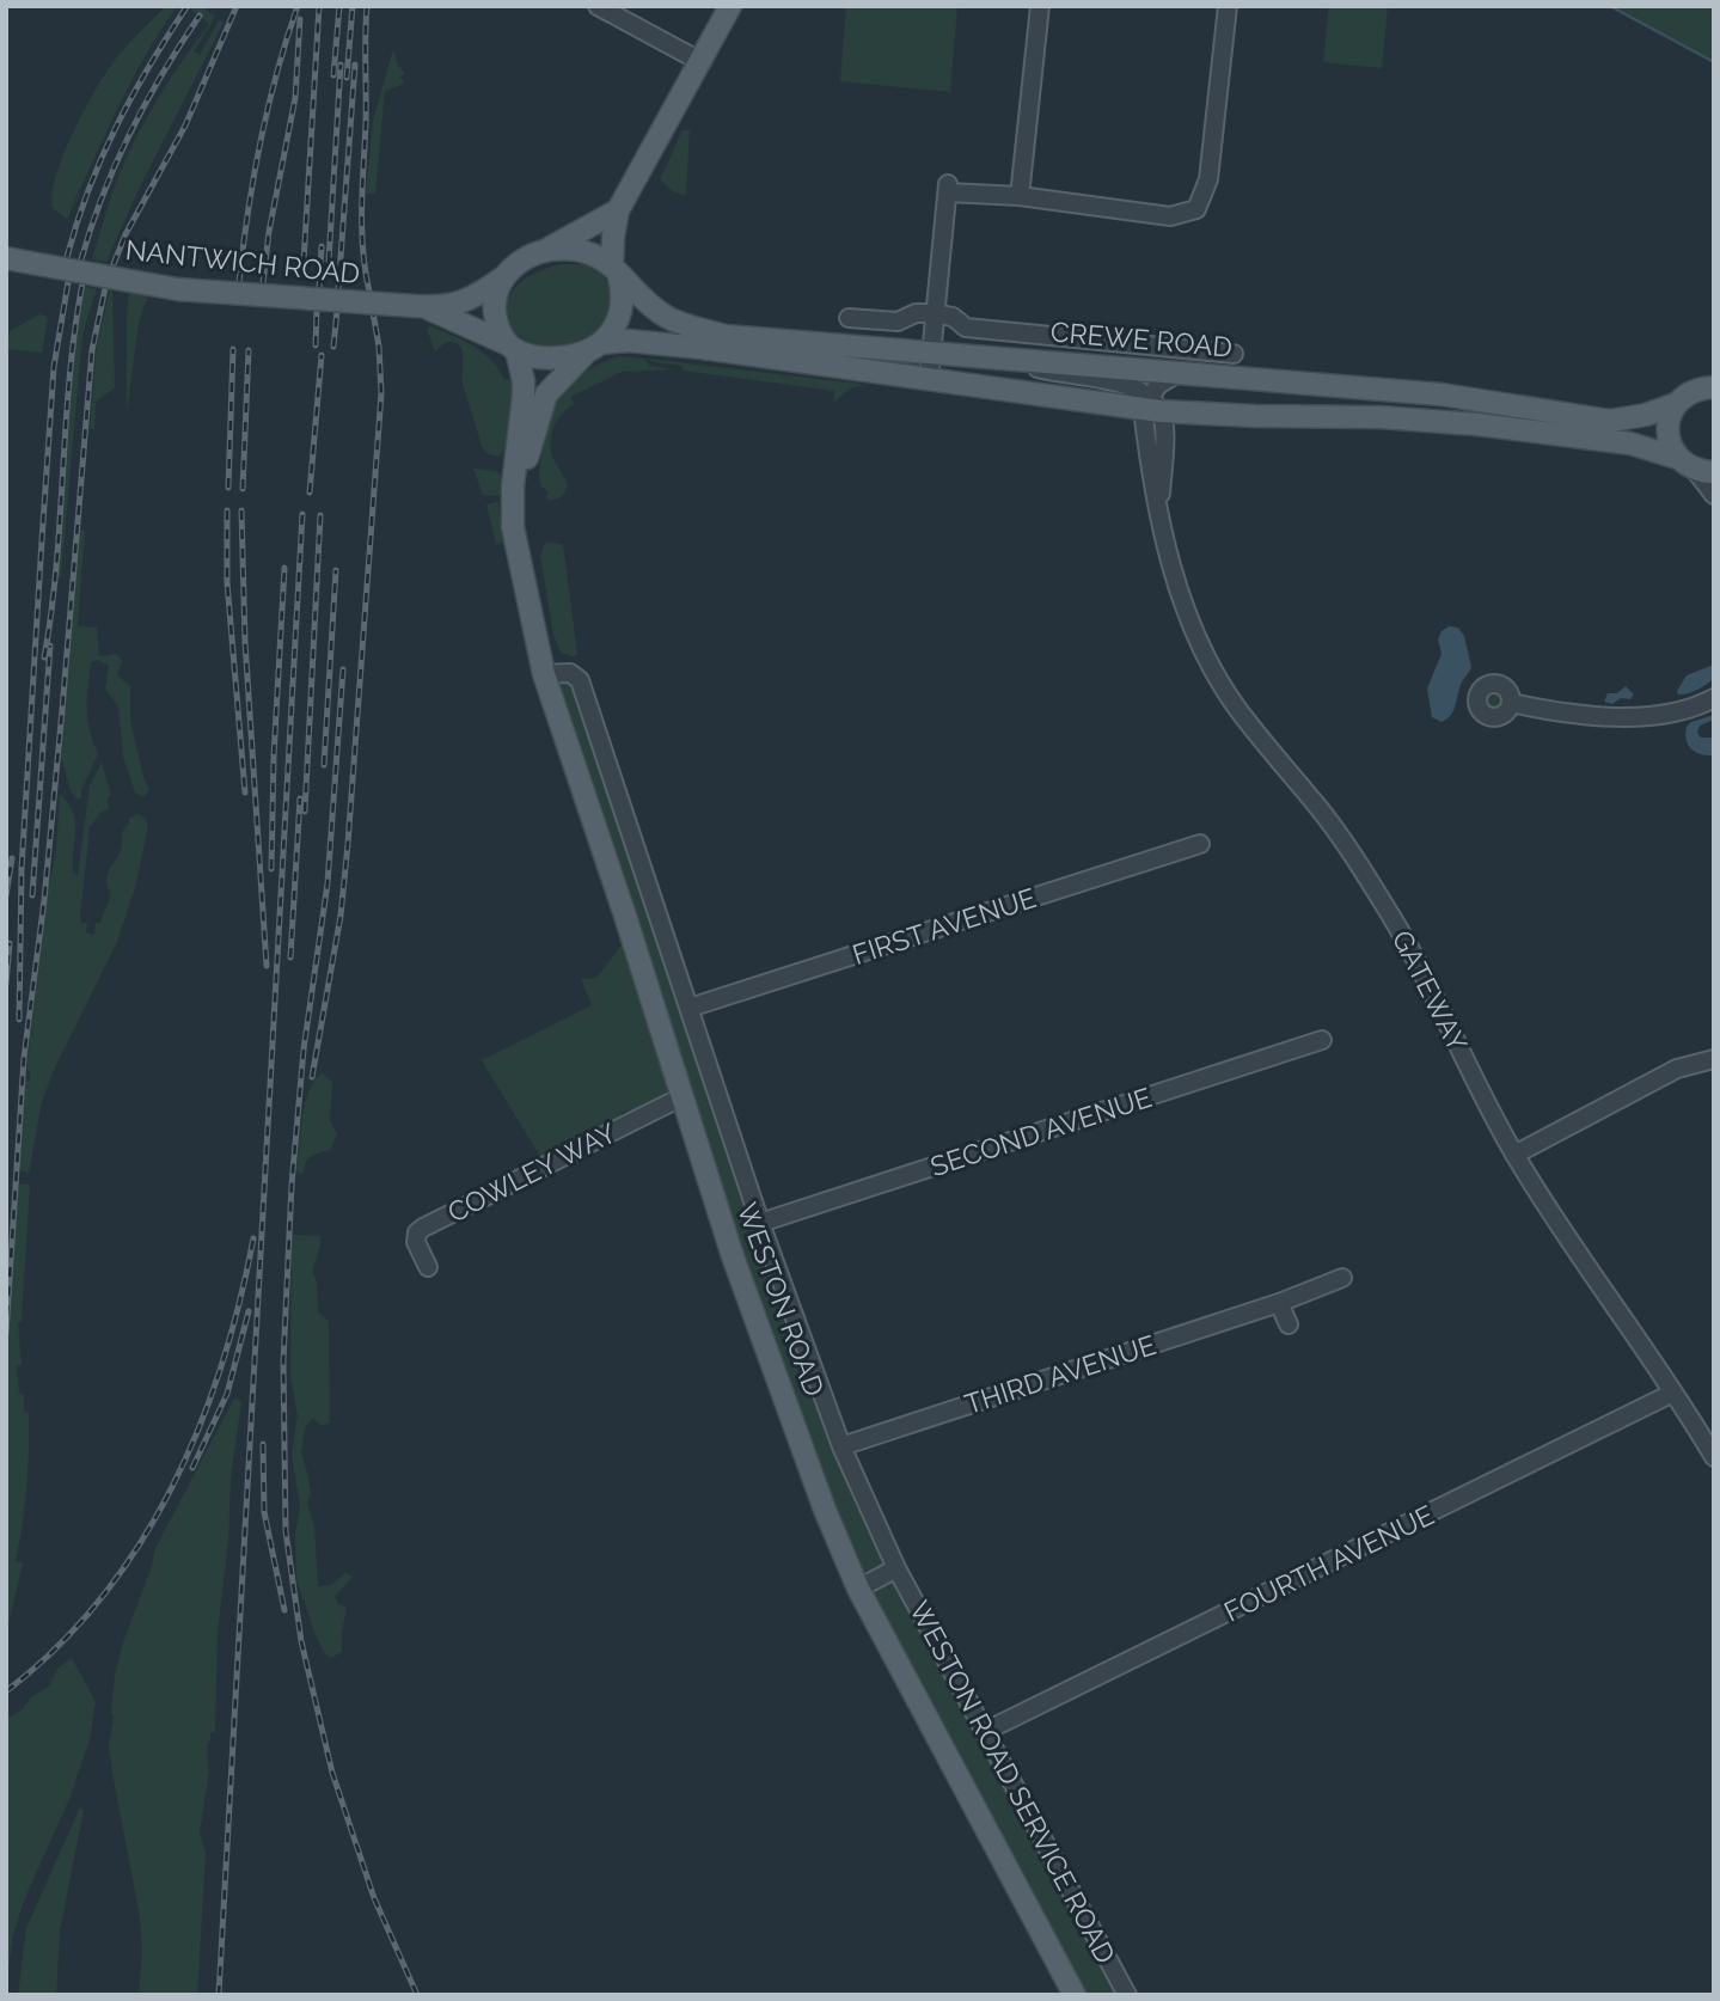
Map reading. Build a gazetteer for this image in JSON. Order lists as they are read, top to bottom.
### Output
{
  "streets": {
    "main road": ["NANTWICH ROAD", "CREWE ROAD", "WESTON ROAD"],
    "street": [
      "FIRST AVENUE",
      "GATEWAY",
      "SECOND AVENUE",
      "COWLEY WAY",
      "THIRD AVENUE",
      "FOURTH AVENUE",
      "WESTON ROAD SERVICE ROAD"
    ]
  },
  "crossings": [
    ["NANTWICH ROAD", "CREWE ROAD"],
    ["NANTWICH ROAD", "WESTON ROAD"],
    ["CREWE ROAD", "WESTON ROAD"],
    ["FIRST AVENUE", "WESTON ROAD SERVICE ROAD"],
    ["GATEWAY", "FOURTH AVENUE"],
    ["SECOND AVENUE", "WESTON ROAD SERVICE ROAD"],
    ["COWLEY WAY", "WESTON ROAD"],
    ["WESTON ROAD", "WESTON ROAD SERVICE ROAD"],
    ["THIRD AVENUE", "WESTON ROAD SERVICE ROAD"],
    ["FOURTH AVENUE", "WESTON ROAD SERVICE ROAD"]
  ]
}
